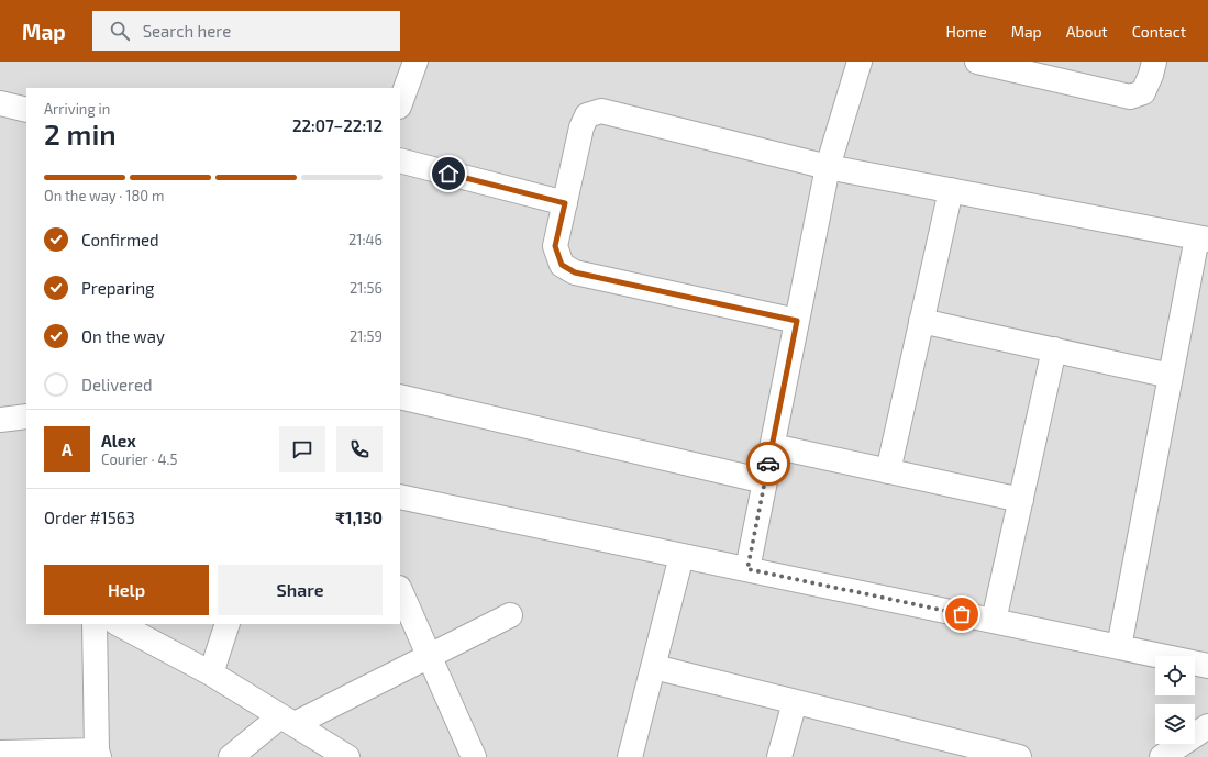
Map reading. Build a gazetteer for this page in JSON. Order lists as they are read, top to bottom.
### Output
{
  "page": {
    "header": "Map",
    "search": "Search here",
    "nav": [
      "Home",
      "Map",
      "About",
      "Contact"
    ],
    "heading": ["2 min", "Arriving in", "22:07–22:12"],
    "panel": [
      "Alex",
      "Courier · 4.5",
      "Order #1563",
      "₹1,130"
    ],
    "bar": "On the way · 180 m",
    "list": [
      ["Confirmed", "21:46"],
      ["Preparing", "21:56"],
      ["On the way", "21:59"],
      "Delivered"
    ],
    "round": "A",
    "buttons": ["Help", "Share"]
  }
}
